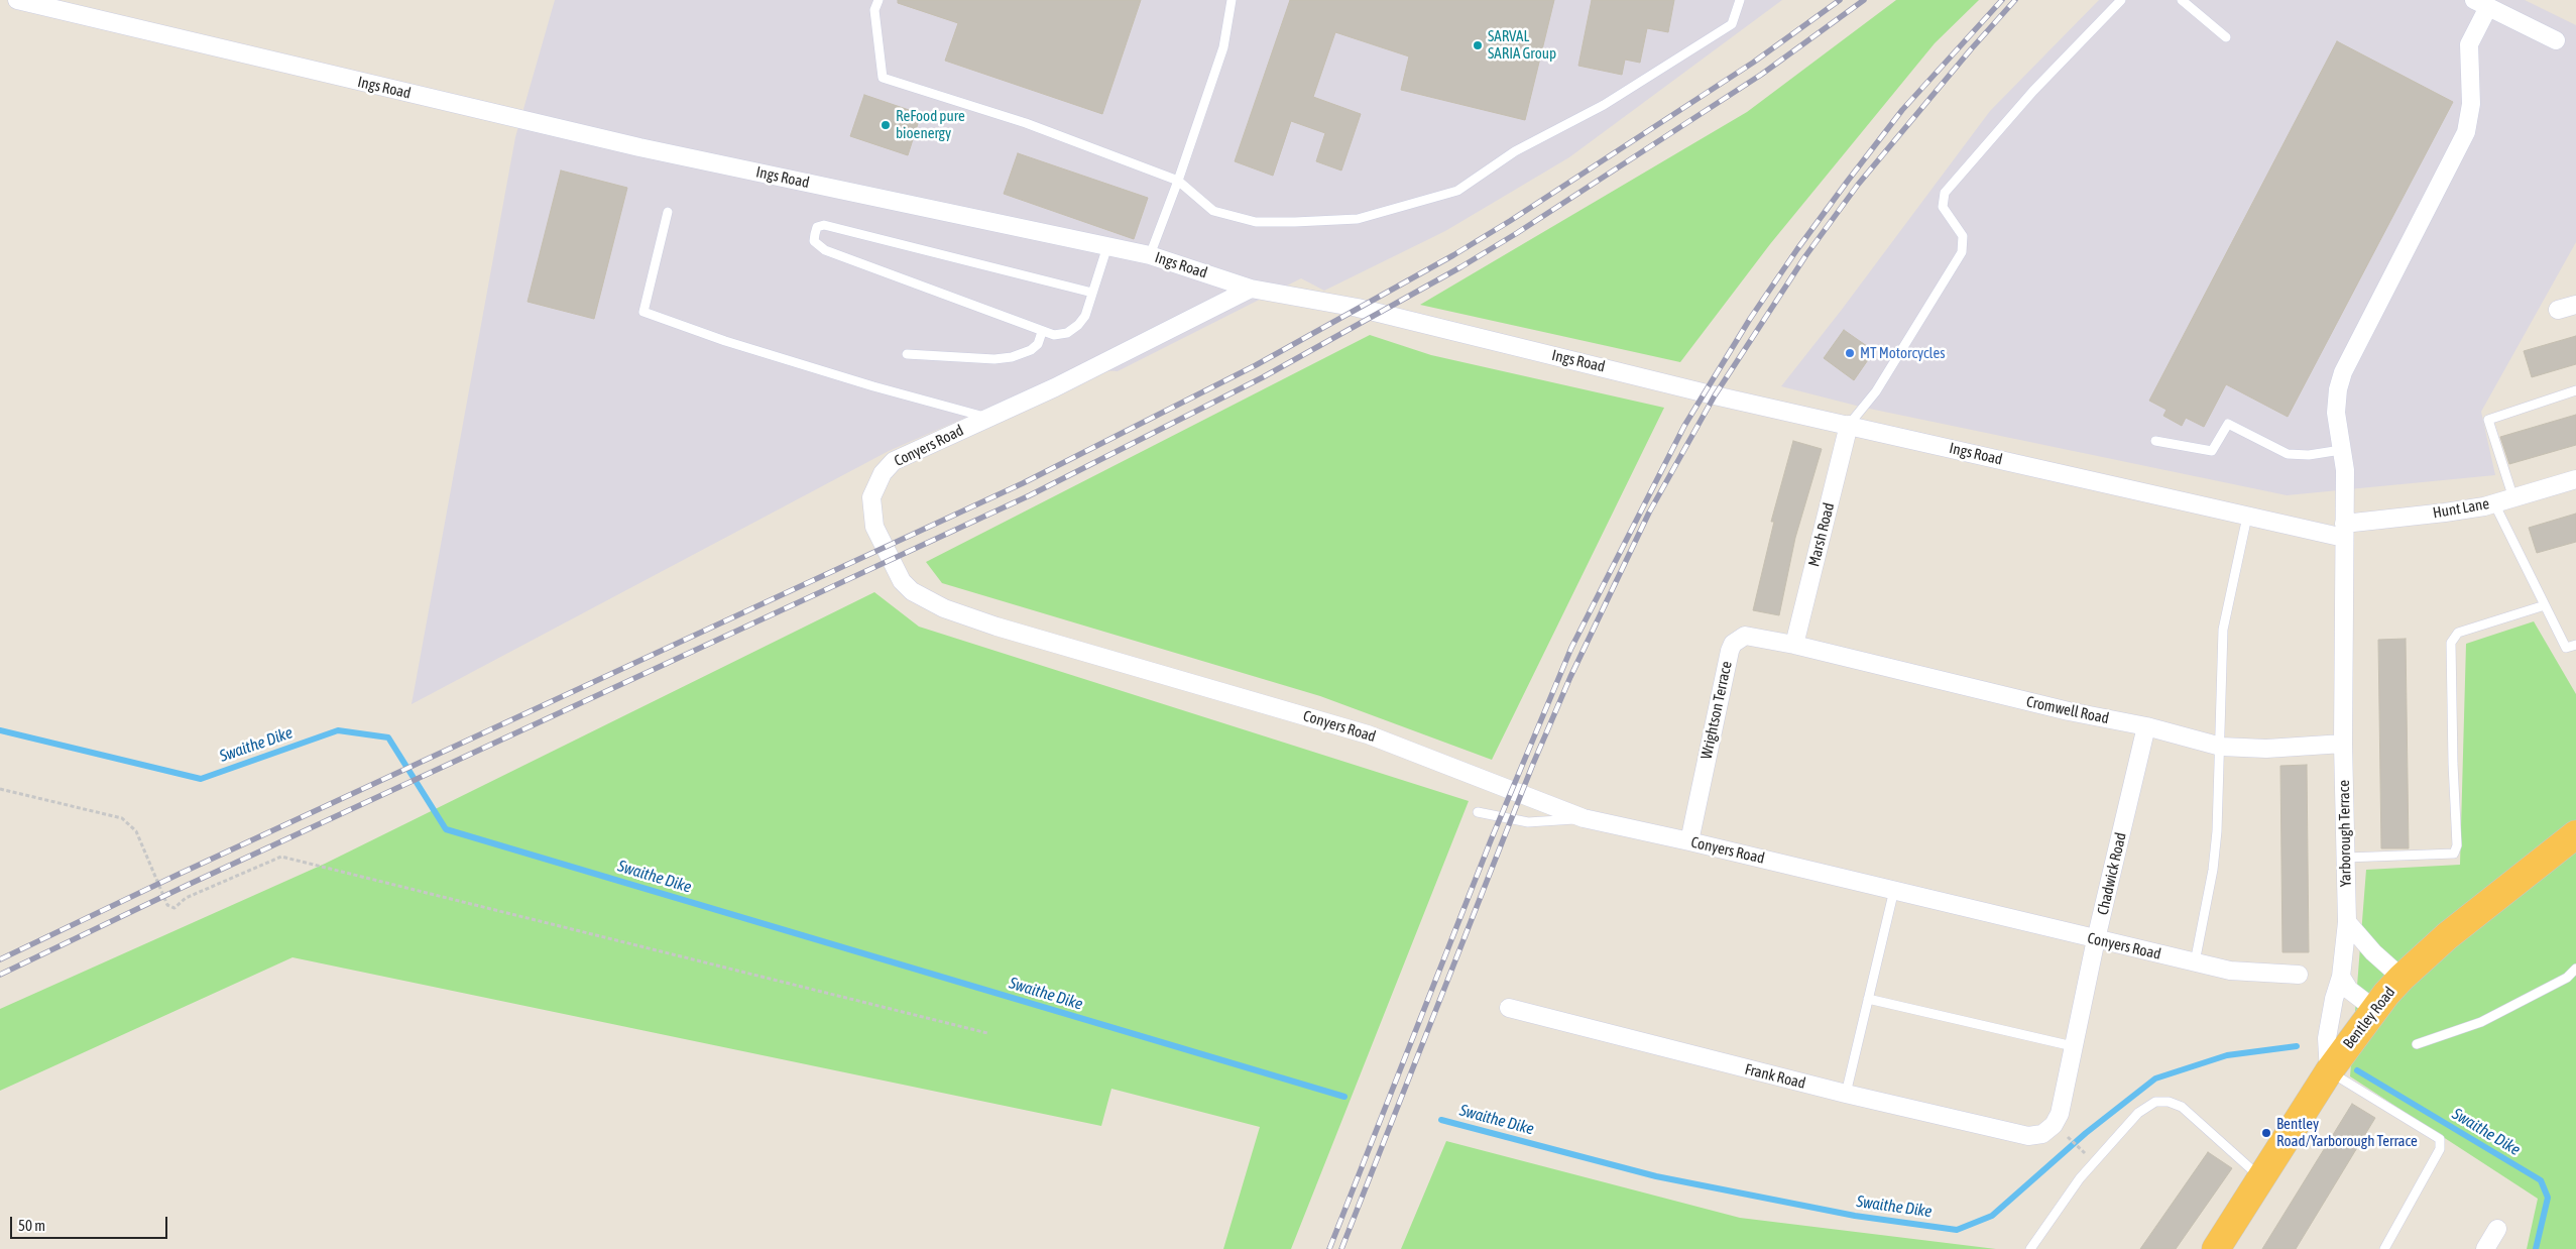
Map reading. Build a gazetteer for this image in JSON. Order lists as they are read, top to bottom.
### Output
{
  "streets": {
    "highway": ["Bentley Road"],
    "street": [
      "Ings Road",
      "Conyers Road",
      "Hunt Lane",
      "Marsh Road",
      "Wrightson Terrace",
      "Cromwell Road",
      "Yarborough Terrace",
      "Chadwick Road",
      "Frank Road"
    ]
  },
  "crossings": [
    ["Ings Road", "Conyers Road"],
    ["Ings Road", "Hunt Lane"],
    ["Ings Road", "Marsh Road"],
    ["Conyers Road", "Wrightson Terrace"],
    ["Conyers Road", "Chadwick Road"],
    ["Marsh Road", "Wrightson Terrace"],
    ["Marsh Road", "Cromwell Road"],
    ["Wrightson Terrace", "Cromwell Road"],
    ["Cromwell Road", "Yarborough Terrace"],
    ["Cromwell Road", "Chadwick Road"],
    ["Yarborough Terrace", "Bentley Road"],
    ["Chadwick Road", "Frank Road"]
  ],
  "water": ["Swaithe Dike"],
  "places": [
    "SARVAL SARIA Group",
    "ReFood pure bioenergy",
    "MT Motorcycles",
    "Bentley Road/Yarborough Terrace"
  ],
  "scale_bar": "50 m"
}
